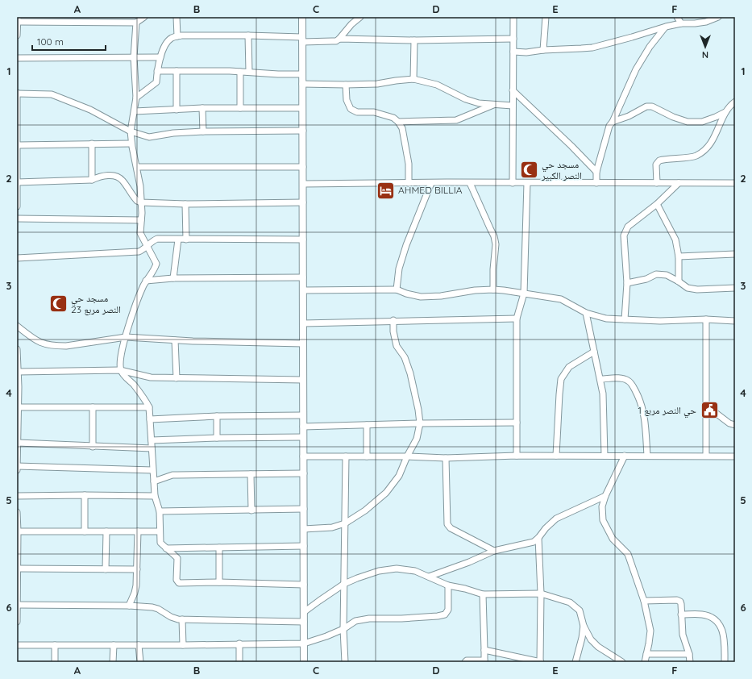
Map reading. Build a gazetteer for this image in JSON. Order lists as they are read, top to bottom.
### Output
{
  "places": {
    "mosque": ["مسجد حي النصر الكبير", "مسجد حي النصر مربع 23"],
    "hotel": ["AHMED BILLIA"],
    "public building": ["حي النصر مربع 1"]
  },
  "scale_bar": "100 m",
  "north": "bottom",
  "grid": {
    "columns": [
      "A",
      "B",
      "C",
      "D",
      "E",
      "F"
    ],
    "rows": [
      "1",
      "2",
      "3",
      "4",
      "5",
      "6"
    ]
  }
}
